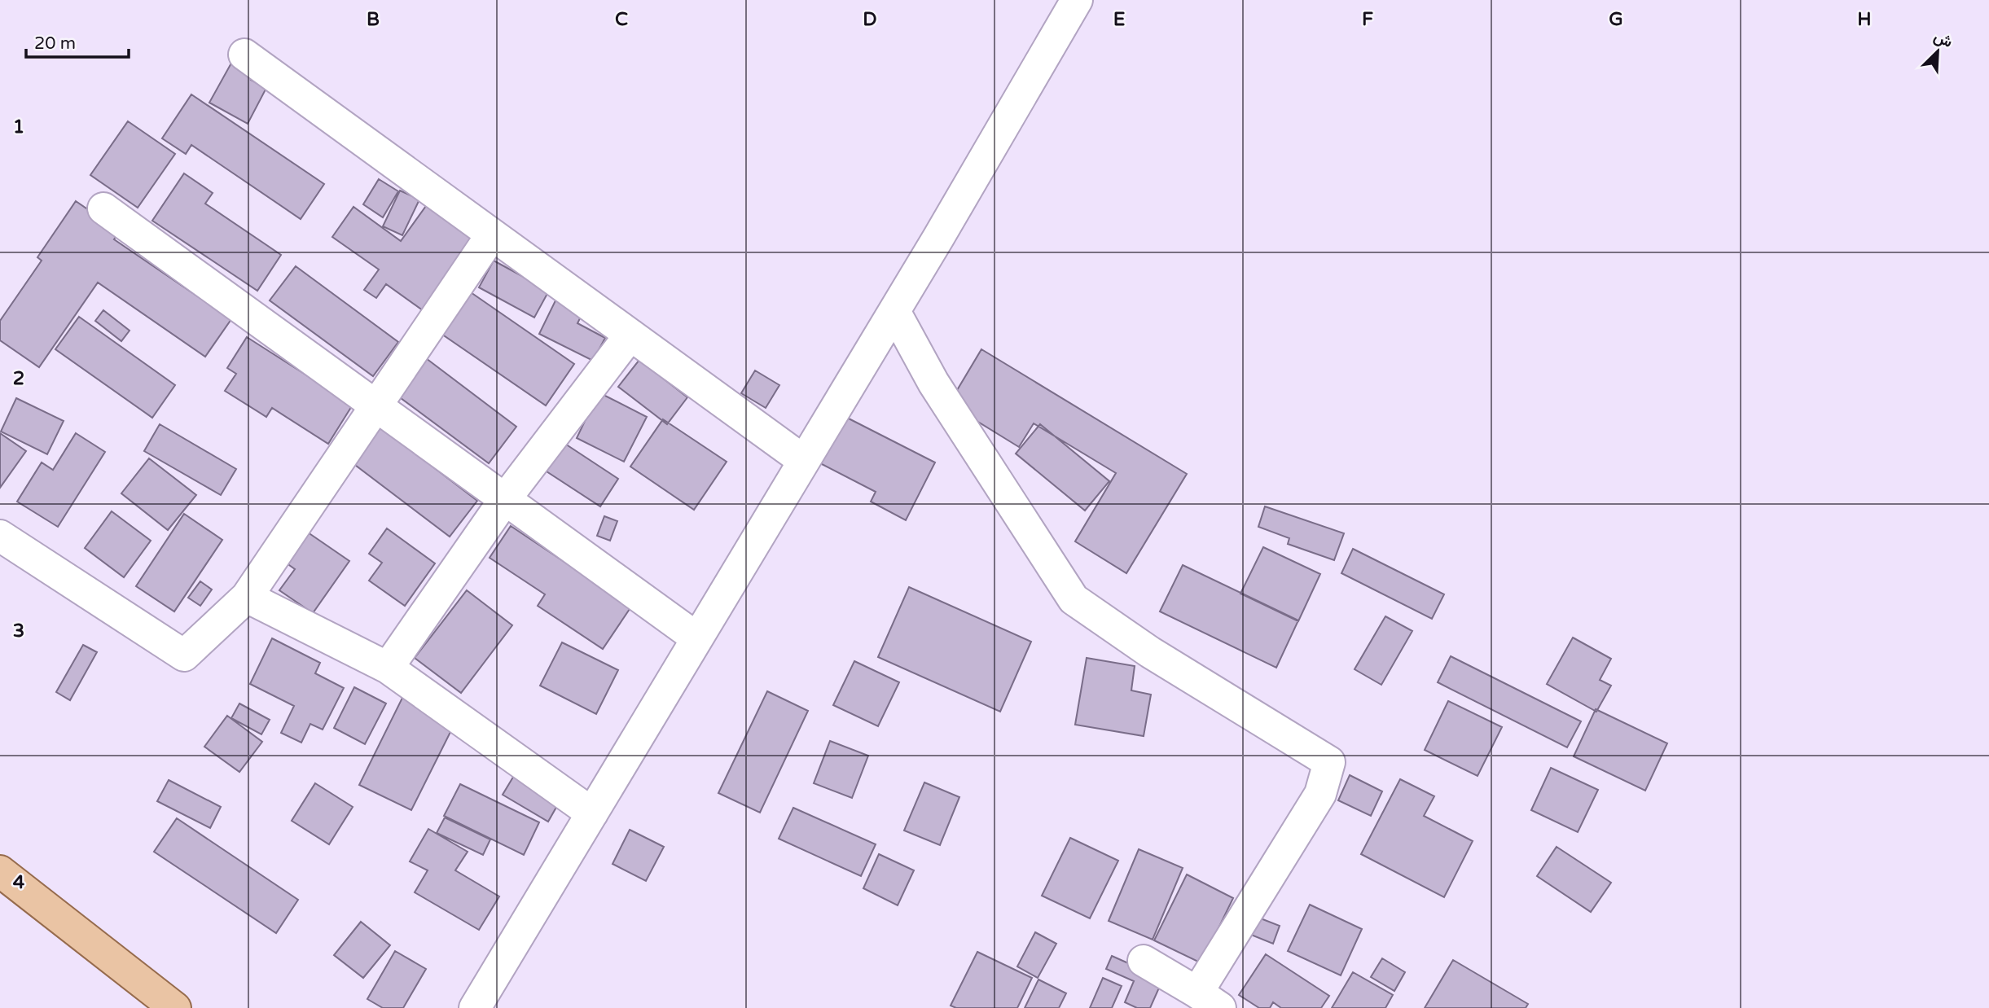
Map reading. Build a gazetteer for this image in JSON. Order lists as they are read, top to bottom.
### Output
{
  "scale_bar": "20 m",
  "north": "top right",
  "grid": {
    "columns": [
      "B",
      "C",
      "D",
      "E",
      "F",
      "G",
      "H"
    ],
    "rows": [
      "1",
      "2",
      "3",
      "4"
    ]
  }
}
